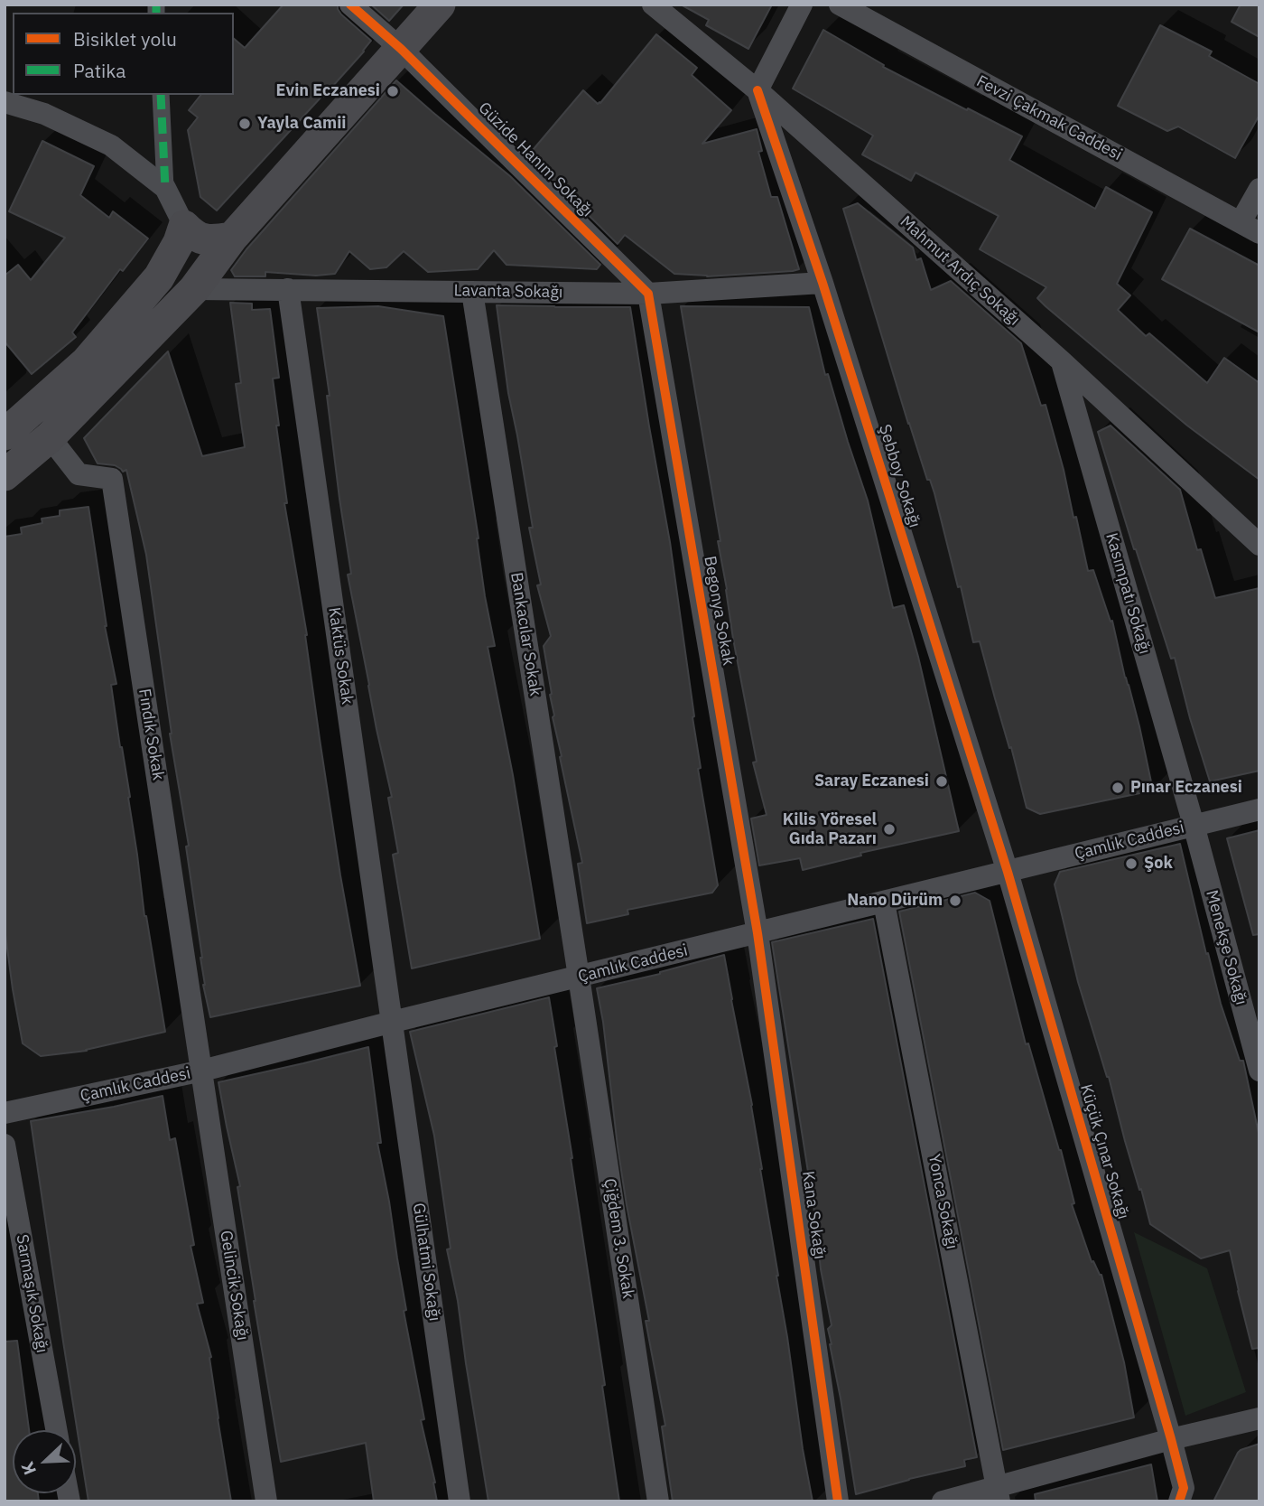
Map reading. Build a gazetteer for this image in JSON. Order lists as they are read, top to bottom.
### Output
{
  "streets": {
    "street": [
      "Fevzi Çakmak Caddesi",
      "Güzide Hanım Sokağı",
      "Mahmut Ardıç Sokağı",
      "Lavanta Sokağı",
      "Şebboy Sokağı",
      "Kasımpatı Sokağı",
      "Begonya Sokak",
      "Bankacılar Sokak",
      "Kaktüs Sokak",
      "Fındık Sokak",
      "Çamlık Caddesi",
      "Menekşe Sokağı",
      "Küçük Çınar Sokağı",
      "Yonca Sokağı",
      "Kana Sokağı",
      "Çiğdem 3. Sokak",
      "Gülhatmi Sokağı",
      "Gelincik Sokağı",
      "Sarmaşık Sokağı"
    ]
  },
  "crossings": [
    ["Güzide Hanım Sokağı", "Lavanta Sokağı"],
    ["Güzide Hanım Sokağı", "Begonya Sokak"],
    ["Mahmut Ardıç Sokağı", "Şebboy Sokağı"],
    ["Mahmut Ardıç Sokağı", "Kasımpatı Sokağı"],
    ["Lavanta Sokağı", "Şebboy Sokağı"],
    ["Lavanta Sokağı", "Begonya Sokak"],
    ["Lavanta Sokağı", "Bankacılar Sokak"],
    ["Lavanta Sokağı", "Kaktüs Sokak"],
    ["Şebboy Sokağı", "Çamlık Caddesi"],
    ["Şebboy Sokağı", "Küçük Çınar Sokağı"],
    ["Kasımpatı Sokağı", "Çamlık Caddesi"],
    ["Kasımpatı Sokağı", "Menekşe Sokağı"],
    ["Begonya Sokak", "Çamlık Caddesi"],
    ["Begonya Sokak", "Kana Sokağı"],
    ["Bankacılar Sokak", "Çamlık Caddesi"],
    ["Bankacılar Sokak", "Çiğdem 3. Sokak"],
    ["Kaktüs Sokak", "Çamlık Caddesi"],
    ["Kaktüs Sokak", "Gülhatmi Sokağı"],
    ["Fındık Sokak", "Çamlık Caddesi"],
    ["Fındık Sokak", "Gelincik Sokağı"],
    ["Çamlık Caddesi", "Menekşe Sokağı"],
    ["Çamlık Caddesi", "Küçük Çınar Sokağı"],
    ["Çamlık Caddesi", "Yonca Sokağı"],
    ["Çamlık Caddesi", "Kana Sokağı"],
    ["Çamlık Caddesi", "Çiğdem 3. Sokak"],
    ["Çamlık Caddesi", "Gülhatmi Sokağı"],
    ["Çamlık Caddesi", "Gelincik Sokağı"]
  ],
  "places": [
    "Evin Eczanesi",
    "Yayla Camii",
    "Saray Eczanesi",
    "Pınar Eczanesi",
    "Kilis Yöresel Gıda Pazarı",
    "Şok",
    "Nano Dürüm"
  ],
  "legend": ["Bisiklet yolu", "Patika"],
  "north": "bottom left"
}
